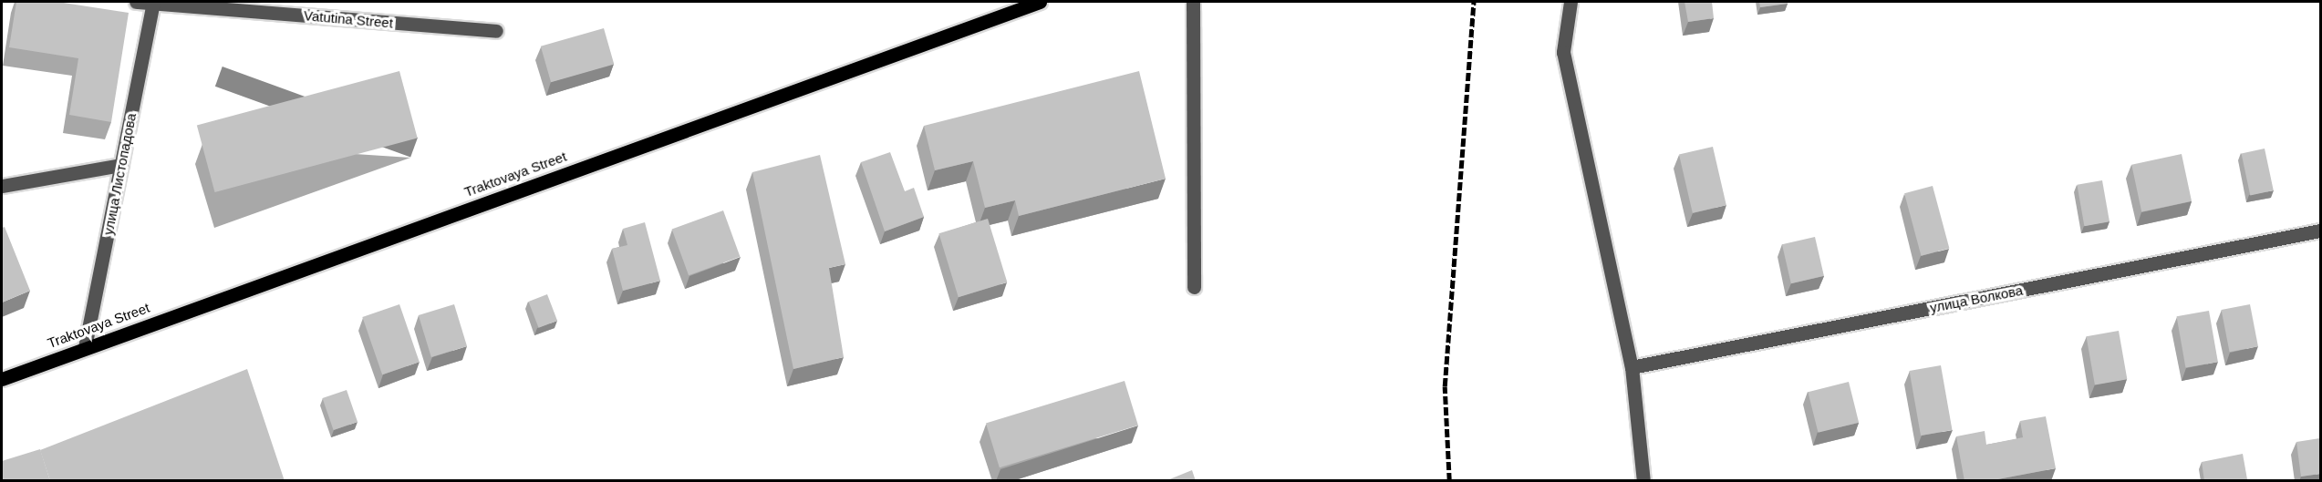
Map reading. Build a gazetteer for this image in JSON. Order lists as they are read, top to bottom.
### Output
{
  "streets": {
    "main road": ["Traktovaya Street"],
    "street": ["Vatutina Street", "улица Листопадова", "улица Волкова"]
  },
  "crossings": [
    ["Vatutina Street", "улица Листопадова"],
    ["улица Листопадова", "Traktovaya Street"]
  ]
}
